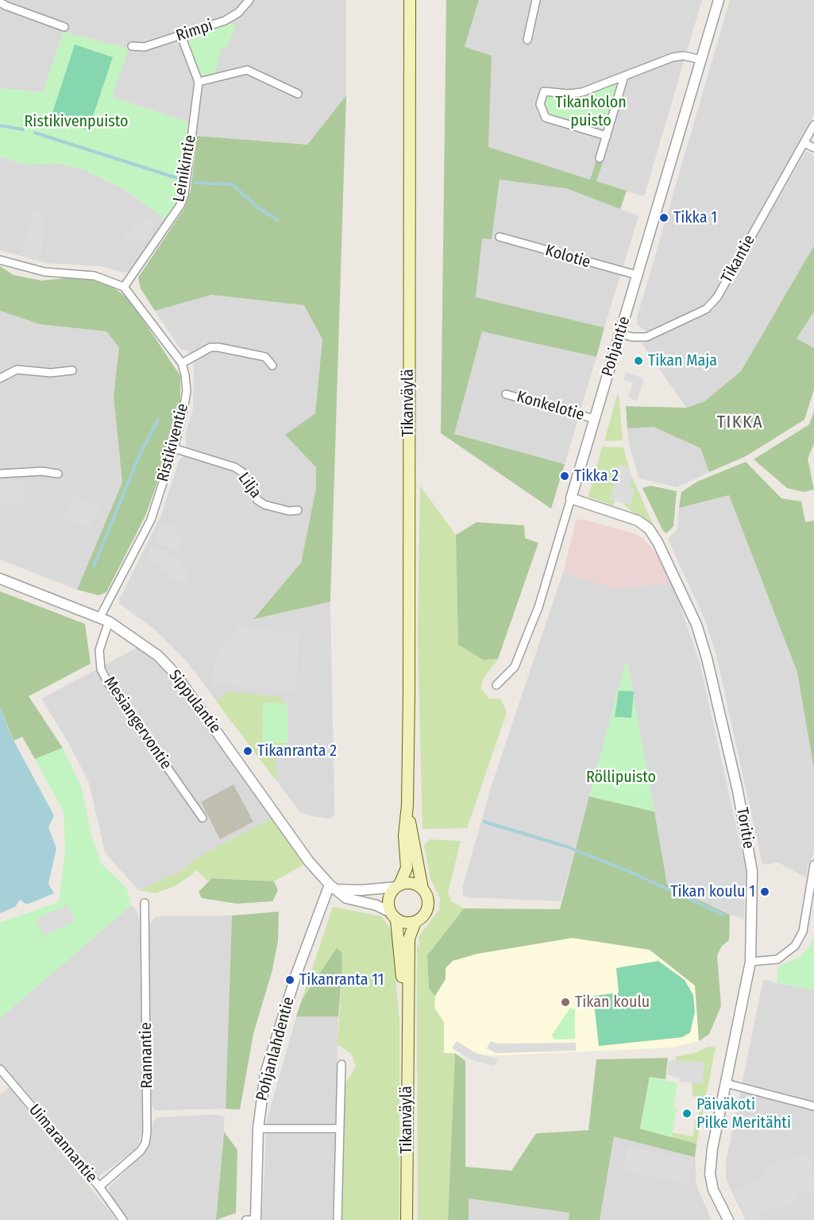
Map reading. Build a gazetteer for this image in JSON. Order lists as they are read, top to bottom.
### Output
{
  "streets": {
    "main road": ["Tikanväylä"],
    "street": [
      "Rimpi",
      "Leinikintie",
      "Kolotie",
      "Tikantie",
      "Pohjantie",
      "Konkelotie",
      "Ristikiventie",
      "Lilja",
      "Sippulantie",
      "Mesiangervontie",
      "Toritie",
      "Pohjanlahdentie",
      "Rannantie",
      "Uimarannantie"
    ]
  },
  "crossings": [
    ["Rimpi", "Leinikintie"],
    ["Leinikintie", "Ristikiventie"],
    ["Kolotie", "Pohjantie"],
    ["Tikantie", "Pohjantie"],
    ["Pohjantie", "Konkelotie"],
    ["Pohjantie", "Toritie"],
    ["Tikanväylä", "Sippulantie"],
    ["Ristikiventie", "Lilja"],
    ["Ristikiventie", "Sippulantie"],
    ["Ristikiventie", "Mesiangervontie"],
    ["Sippulantie", "Mesiangervontie"],
    ["Sippulantie", "Pohjanlahdentie"],
    ["Rannantie", "Uimarannantie"]
  ],
  "districts": ["TIKKA"],
  "parks": ["Tikankolon puisto", "Ristikivenpuisto", "Röllipuisto"],
  "places": [
    "Tikka 1",
    "Tikan Maja",
    "Tikka 2",
    "Tikanranta 2",
    "Tikan koulu 1",
    "Tikanranta 11",
    "Tikan koulu",
    "Päiväkoti Pilke Meritähti"
  ]
}
